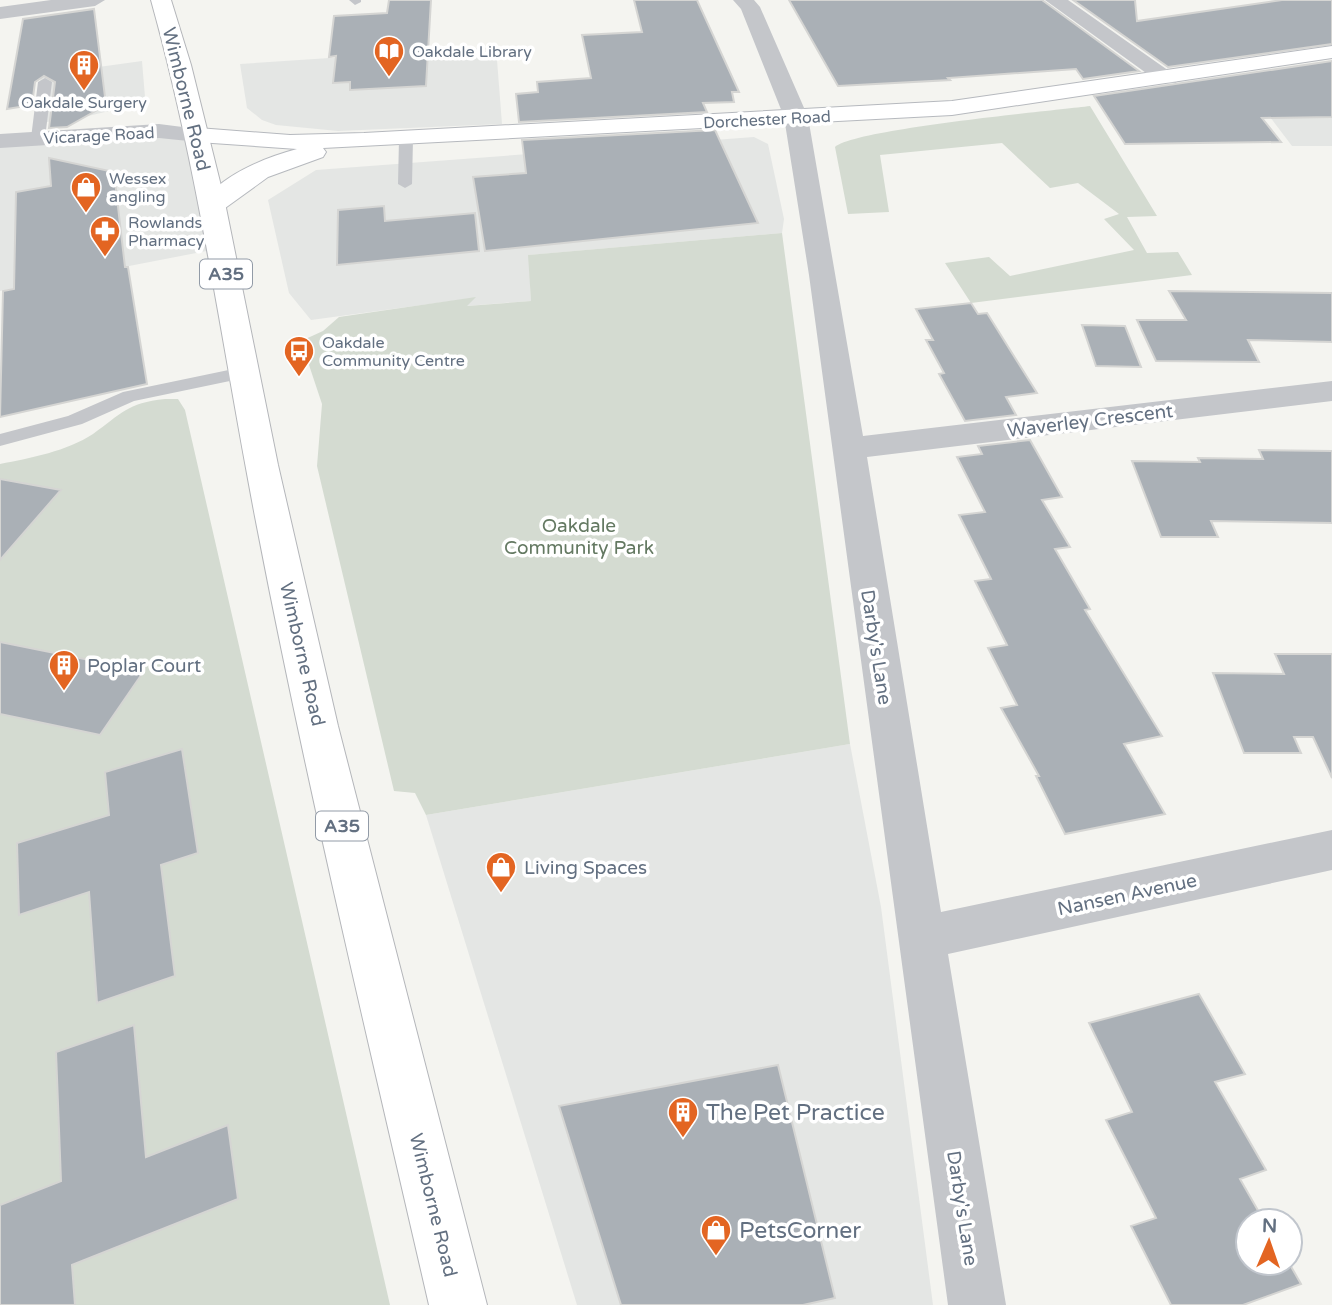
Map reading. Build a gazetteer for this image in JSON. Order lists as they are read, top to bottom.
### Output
{
  "streets": {
    "main road": ["Wimborne Road", "Dorchester Road", "A35"],
    "street": [
      "Vicarage Road",
      "Waverley Crescent",
      "Darby's Lane",
      "Nansen Avenue"
    ]
  },
  "crossings": [
    ["Wimborne Road", "Dorchester Road"],
    ["Wimborne Road", "Vicarage Road"],
    ["Dorchester Road", "Vicarage Road"],
    ["Dorchester Road", "Darby's Lane"],
    ["Waverley Crescent", "Darby's Lane"],
    ["Darby's Lane", "Nansen Avenue"]
  ],
  "parks": ["Oakdale Community Park"],
  "places": {
    "library": ["Oakdale Library"],
    "building": ["Oakdale Surgery", "Poplar Court", "The Pet Practice"],
    "shop": ["Wessex angling", "Living Spaces", "PetsCorner"],
    "pharmacy": ["Rowlands Pharmacy"],
    "bus stop": ["Oakdale Community Centre"]
  },
  "north": "top"
}
